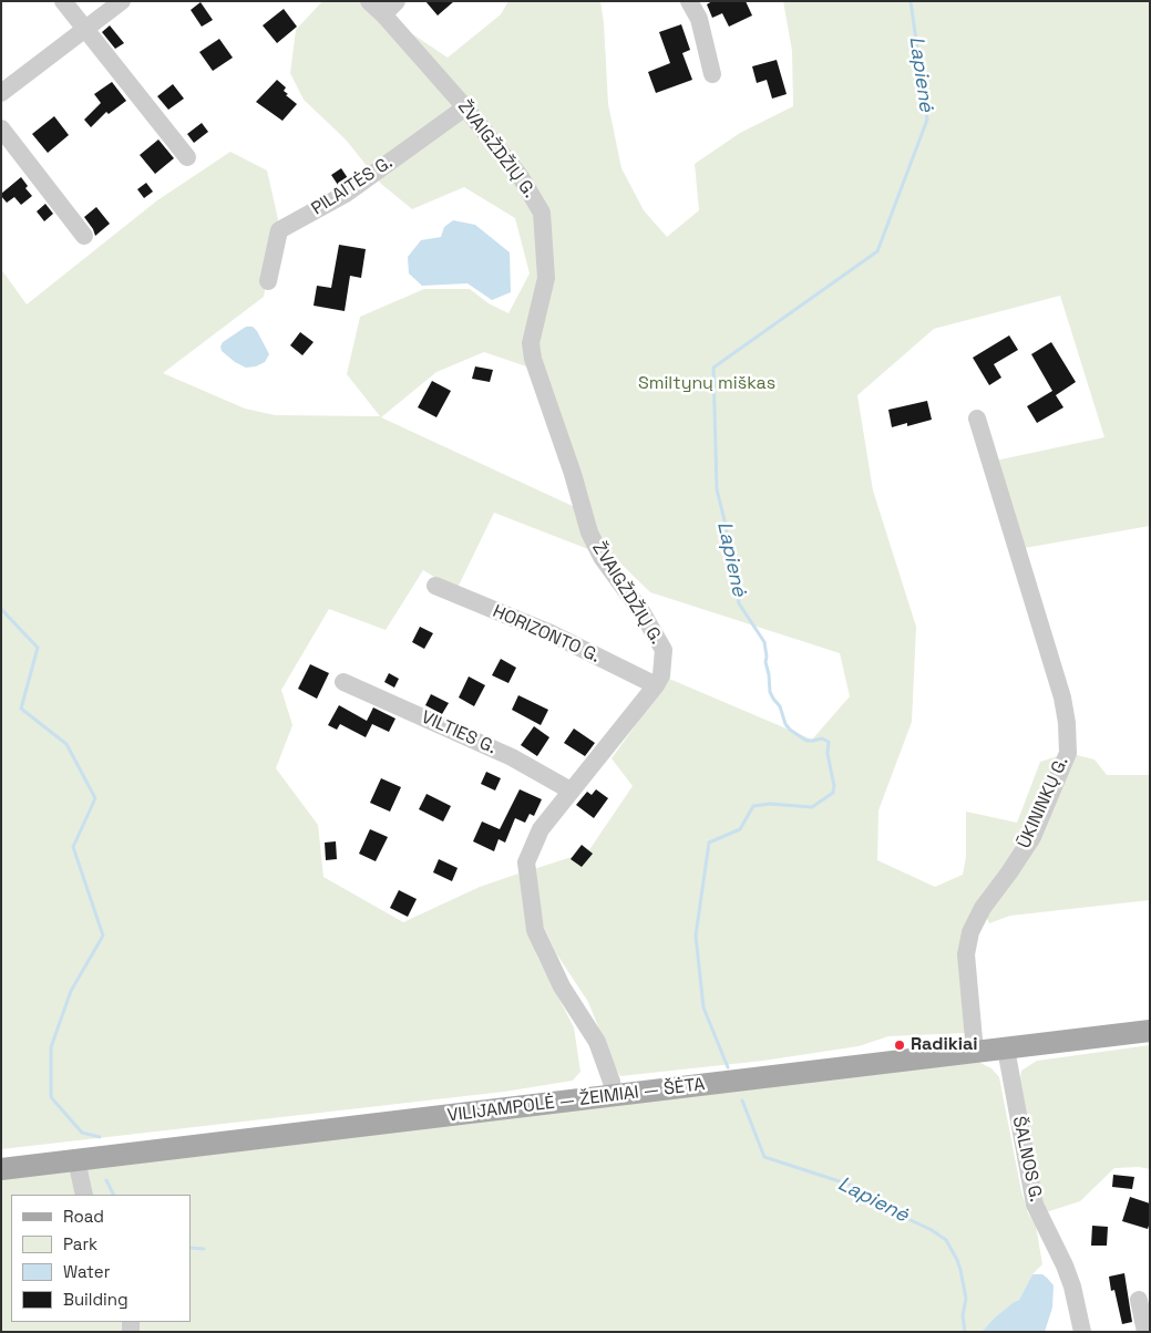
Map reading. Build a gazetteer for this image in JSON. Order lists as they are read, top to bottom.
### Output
{
  "streets": {
    "main road": ["VILIJAMPOLĖ — ŽEIMIAI — ŠĖTA"],
    "street": [
      "ŽVAIGŽDŽIŲ G.",
      "PILAITĖS G.",
      "HORIZONTO G.",
      "VILTIES G.",
      "ŪKININKŲ G.",
      "ŠALNOS G."
    ]
  },
  "crossings": [
    ["ŽVAIGŽDŽIŲ G.", "PILAITĖS G."],
    ["ŽVAIGŽDŽIŲ G.", "HORIZONTO G."],
    ["ŽVAIGŽDŽIŲ G.", "VILTIES G."],
    ["ŽVAIGŽDŽIŲ G.", "VILIJAMPOLĖ — ŽEIMIAI — ŠĖTA"],
    ["ŪKININKŲ G.", "VILIJAMPOLĖ — ŽEIMIAI — ŠĖTA"],
    ["VILIJAMPOLĖ — ŽEIMIAI — ŠĖTA", "ŠALNOS G."]
  ],
  "water": ["Lapienė"],
  "parks": ["Smiltynų miškas"],
  "places": ["Radikiai"],
  "legend": [
    "Road",
    "Park",
    "Water",
    "Building"
  ]
}
